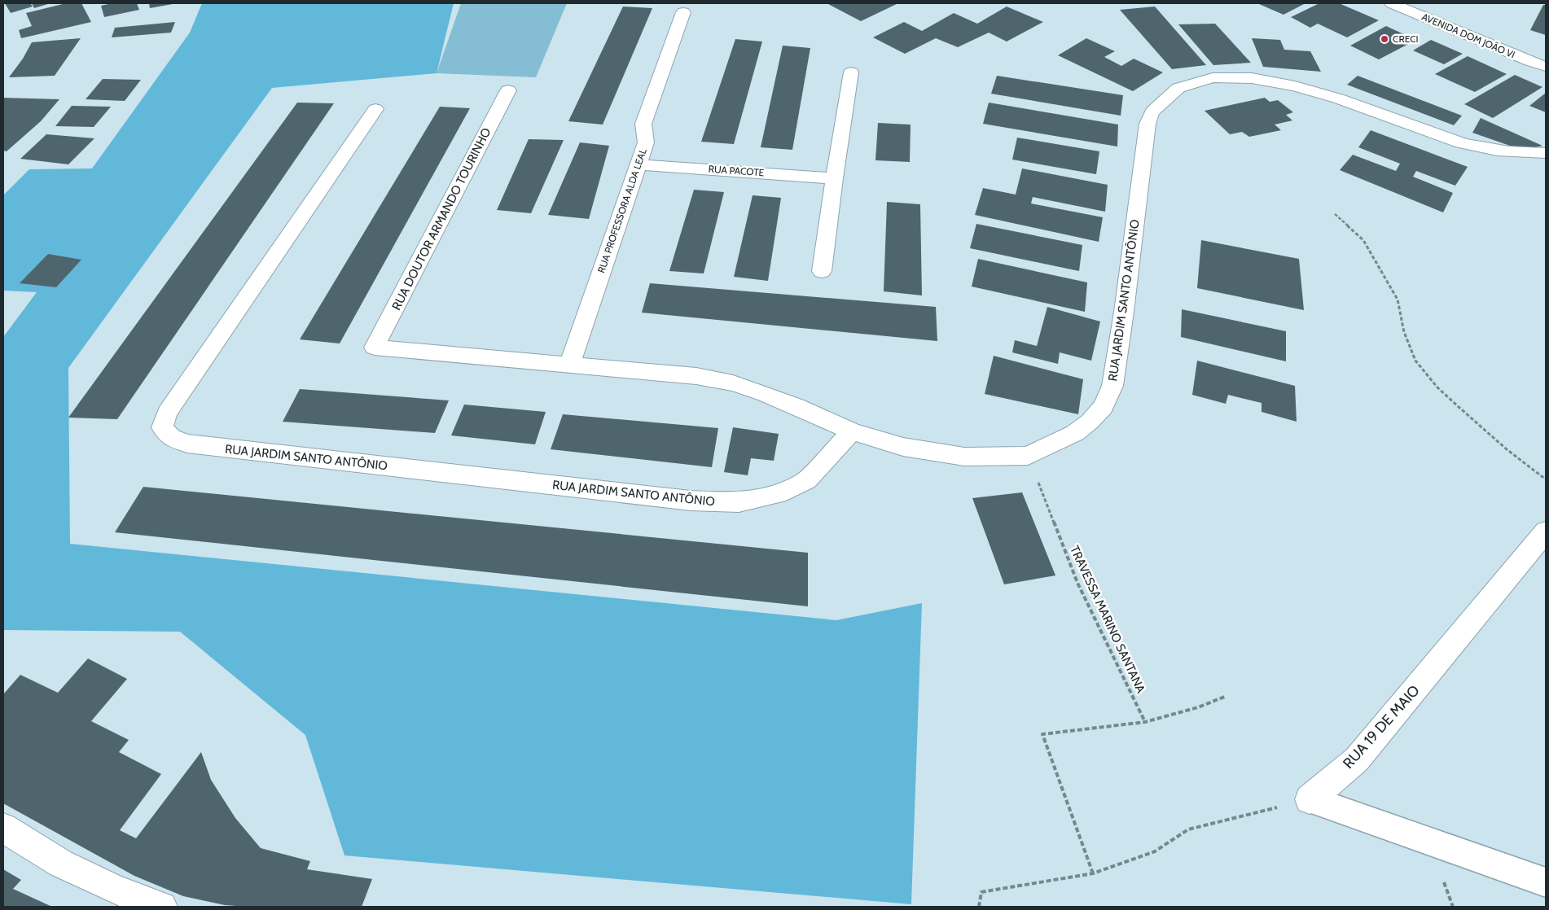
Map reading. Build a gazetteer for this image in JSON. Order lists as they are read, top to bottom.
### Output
{
  "streets": {
    "street": [
      "AVENIDA DOM JOÃO VI",
      "RUA PACOTE",
      "RUA PROFESSORA ALDA LEAL",
      "RUA DOUTOR ARMANDO TOURINHO",
      "RUA JARDIM SANTO ANTÔNIO",
      "RUA 19 DE MAIO"
    ],
    "path": ["TRAVESSA MARINO SANTANA"]
  },
  "crossings": [
    ["RUA PACOTE", "RUA PROFESSORA ALDA LEAL"],
    ["RUA PROFESSORA ALDA LEAL", "RUA DOUTOR ARMANDO TOURINHO"],
    ["RUA JARDIM SANTO ANTÔNIO", "TRAVESSA MARINO SANTANA"]
  ],
  "places": ["CRECI"]
}
